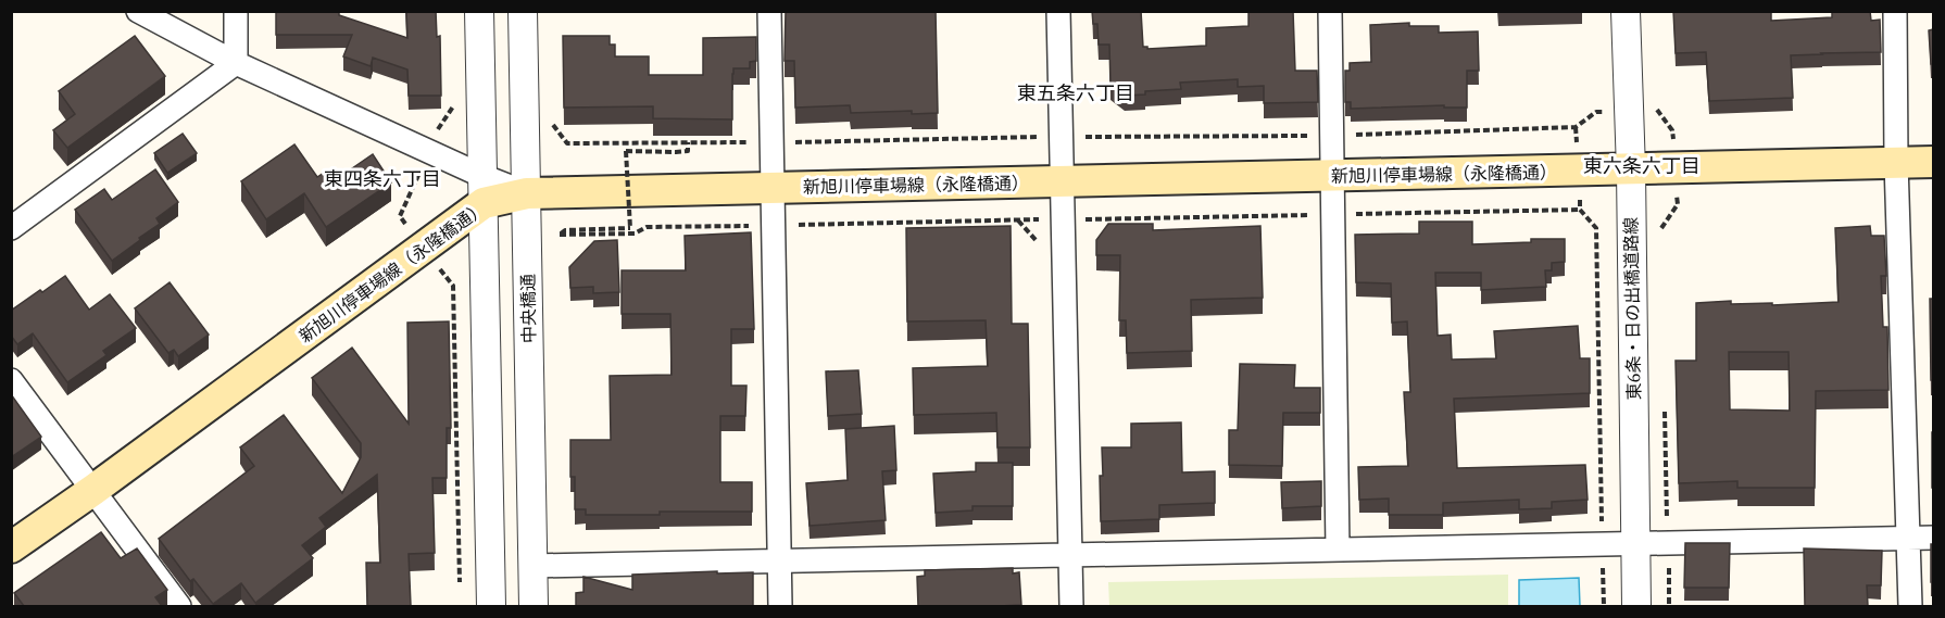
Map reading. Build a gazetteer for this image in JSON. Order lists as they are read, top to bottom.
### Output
{
  "streets": {
    "main road": ["新旭川停車場線（永隆橋通）"],
    "street": ["中央橋通", "東6条・日の出橋道路線"]
  },
  "crossings": [
    ["新旭川停車場線（永隆橋通）", "中央橋通"],
    ["新旭川停車場線（永隆橋通）", "東6条・日の出橋道路線"]
  ],
  "districts": ["東五条六丁目", "東六条六丁目", "東四条六丁目"]
}
